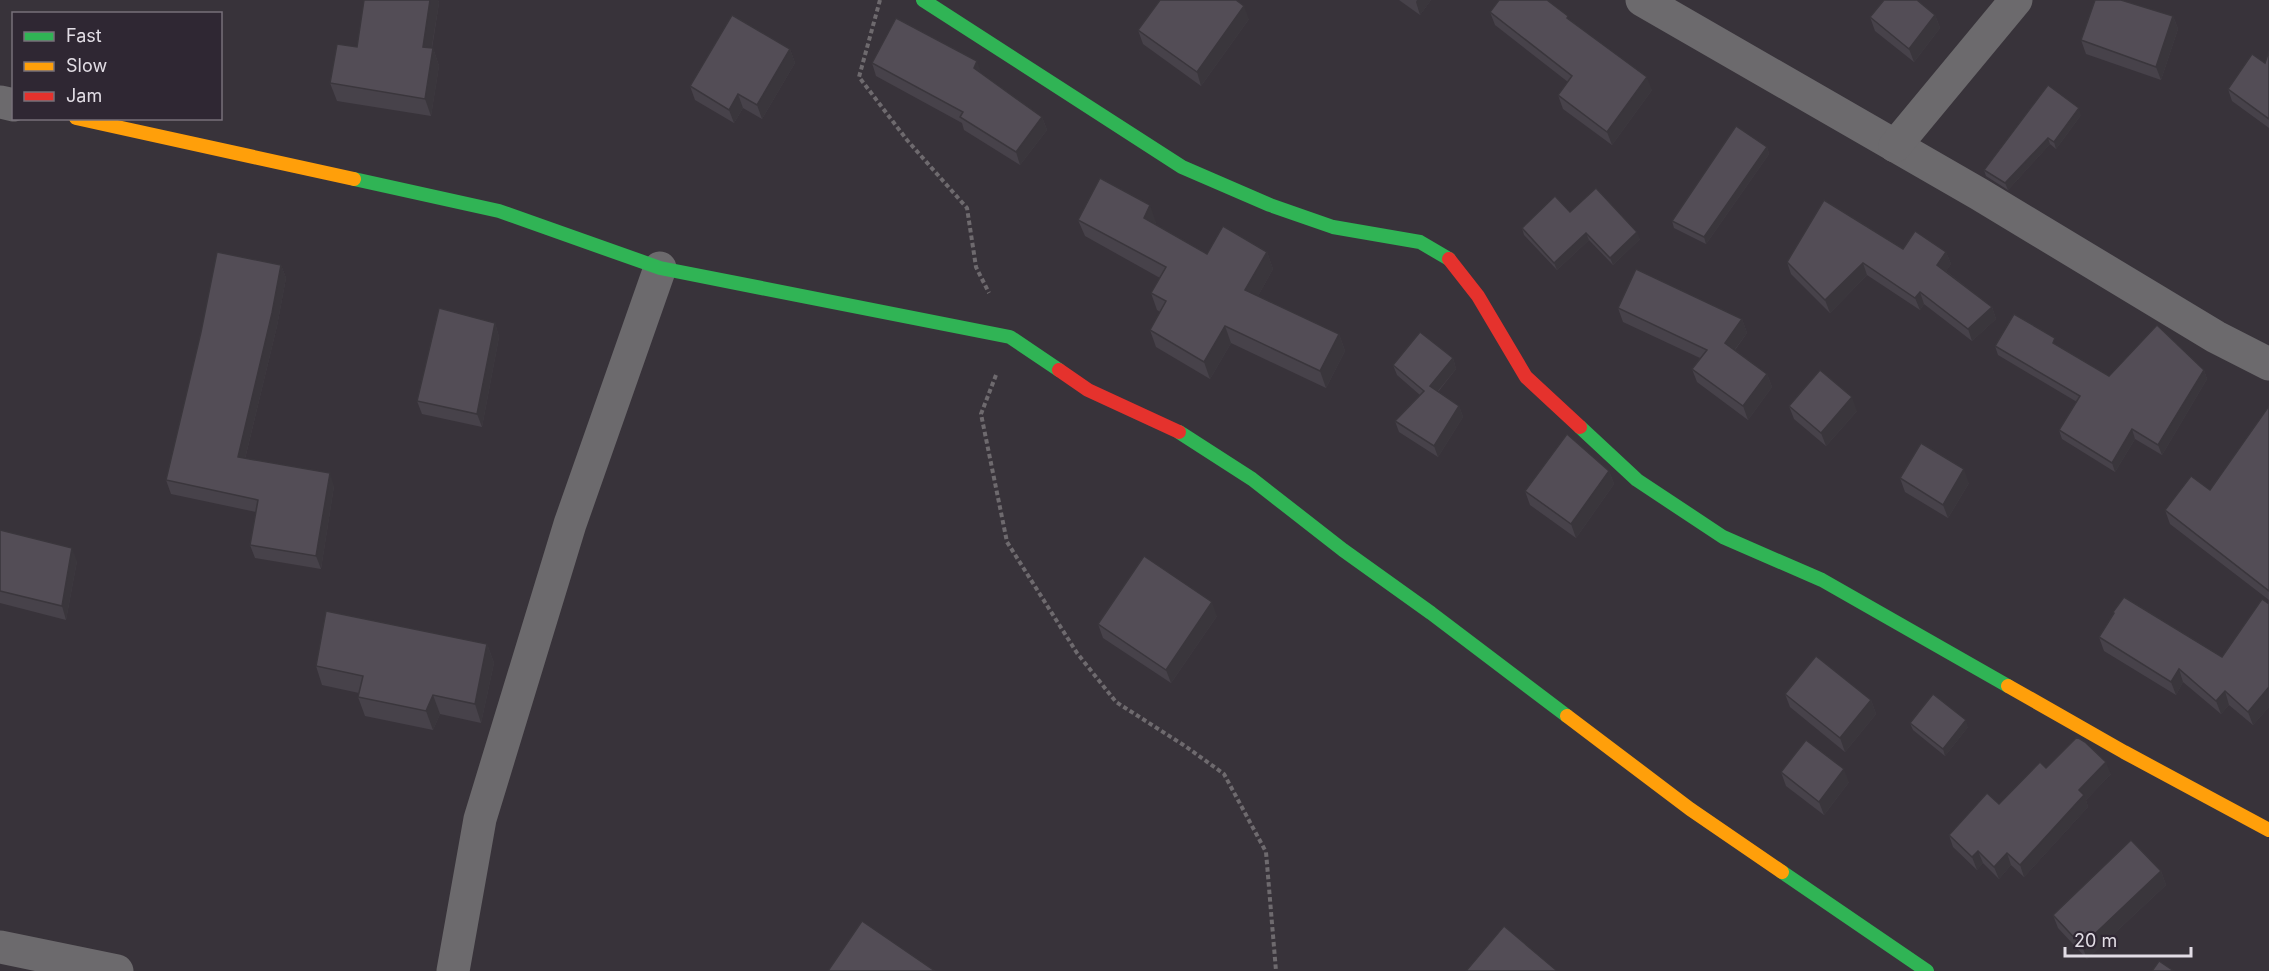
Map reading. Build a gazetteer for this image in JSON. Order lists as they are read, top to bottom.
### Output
{
  "legend": ["Fast", "Slow", "Jam"],
  "scale_bar": "20 m"
}
